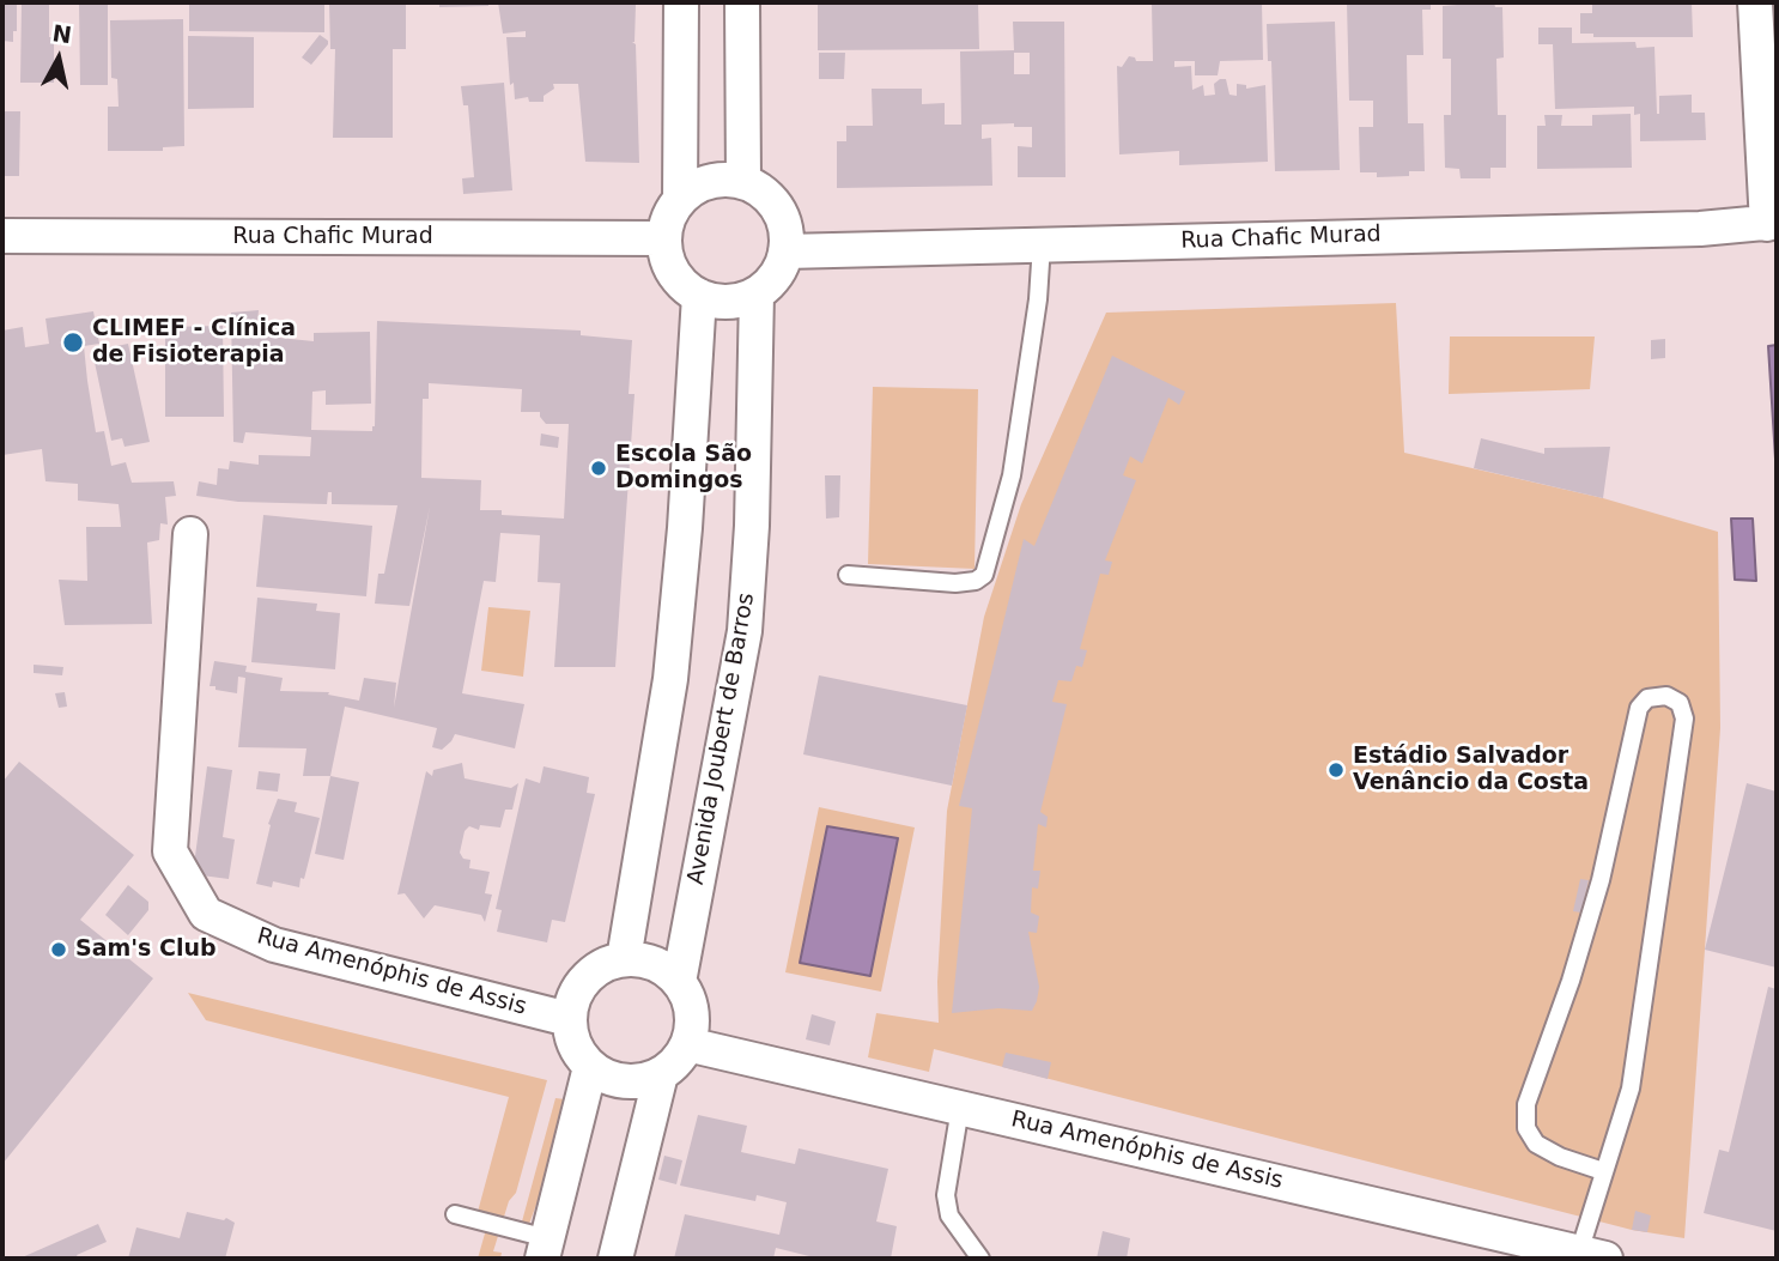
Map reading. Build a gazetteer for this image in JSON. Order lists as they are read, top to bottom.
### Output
{
  "streets": {
    "street": ["Rua Chafic Murad", "Avenida Joubert de Barros", "Rua Amenóphis de Assis"]
  },
  "crossings": [
    ["Rua Chafic Murad", "Avenida Joubert de Barros"],
    ["Avenida Joubert de Barros", "Rua Amenóphis de Assis"]
  ],
  "places": [
    "CLIMEF - Clínica de Fisioterapia",
    "Escola São Domingos",
    "Estádio Salvador Venâncio da Costa",
    "Sam's Club"
  ],
  "north": "top"
}
